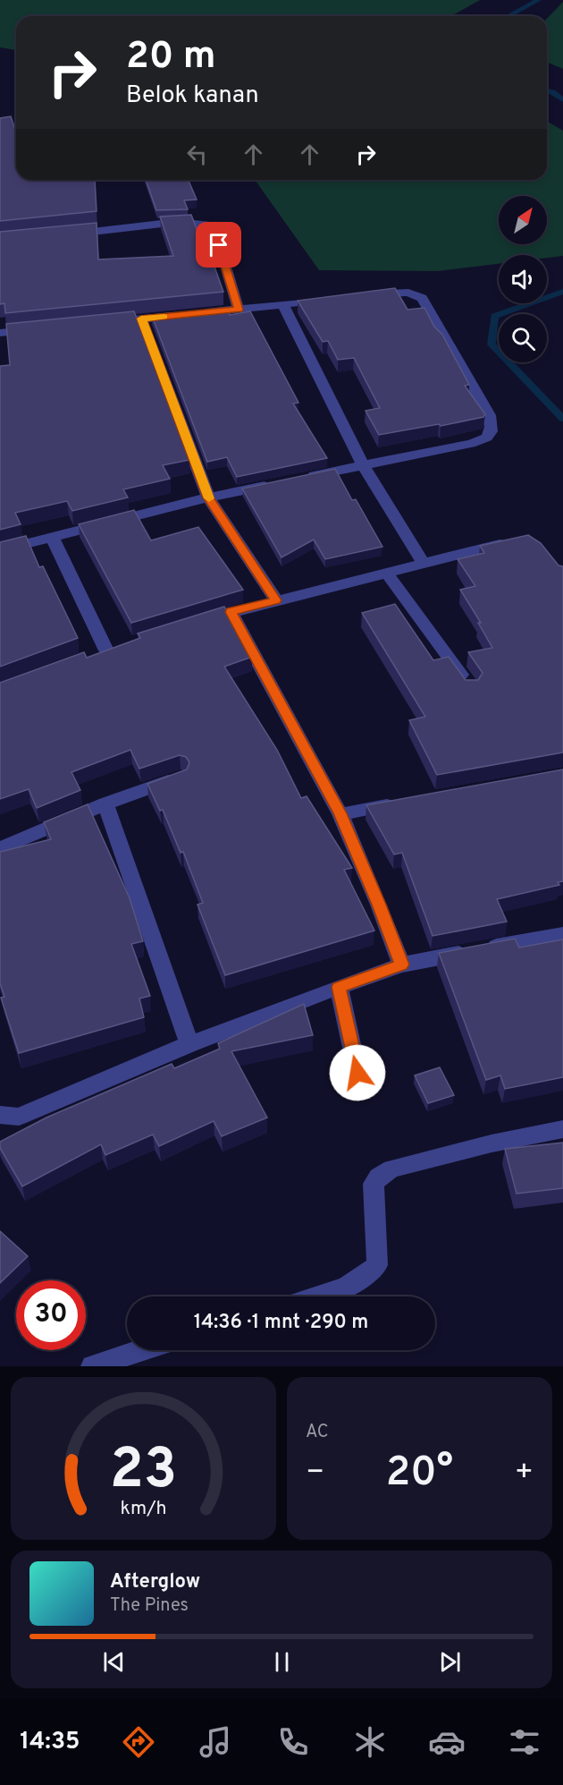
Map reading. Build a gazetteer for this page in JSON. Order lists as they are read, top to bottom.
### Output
{
  "north": "top right",
  "page": {
    "turn": ["20 m", "Belok kanan"],
    "limit": "30",
    "trip": "14:36 · 1 mnt · 290 m",
    "tile": "AC",
    "heat": ["−", "20°", "+"],
    "song": ["Afterglow", "The Pines"],
    "tabs": "14:35",
    "gauge": ["23", "km/h"]
  }
}
